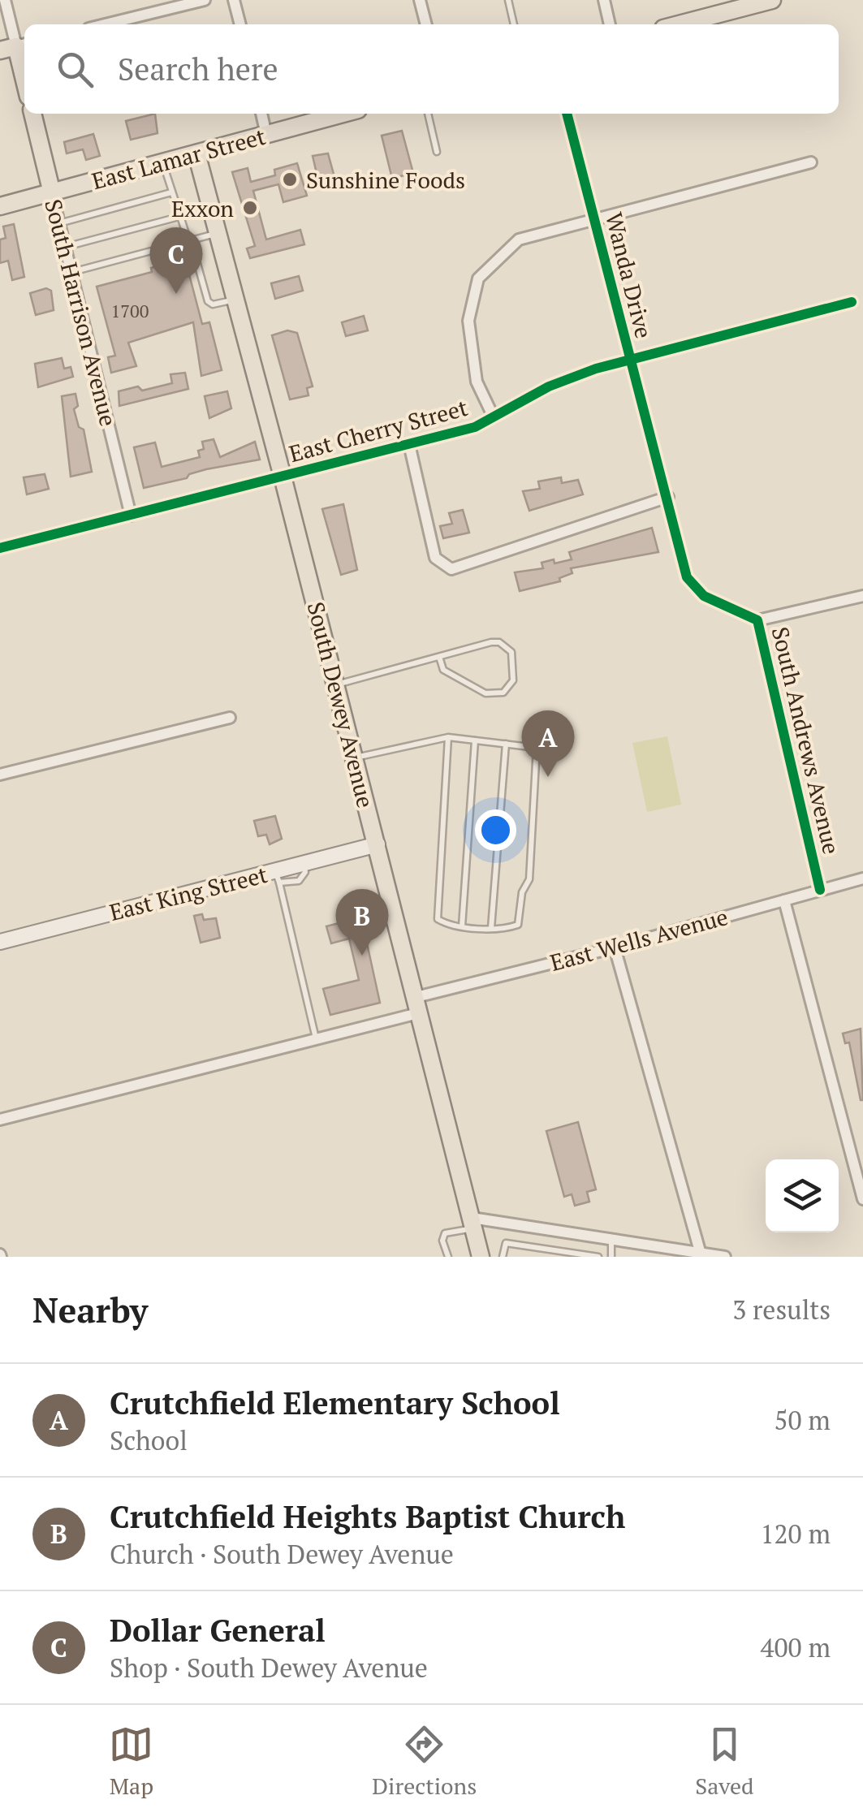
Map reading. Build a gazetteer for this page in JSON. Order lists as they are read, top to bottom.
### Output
{
  "streets": {
    "main road": ["East Lamar Street", "South Harrison Avenue", "South Dewey Avenue"],
    "street": [
      "Wanda Drive",
      "East Cherry Street",
      "South Andrews Avenue",
      "East King Street",
      "East Wells Avenue"
    ]
  },
  "crossings": [
    ["East Lamar Street", "South Harrison Avenue"],
    ["East Lamar Street", "South Dewey Avenue"],
    ["Wanda Drive", "East Cherry Street"],
    ["Wanda Drive", "South Andrews Avenue"],
    ["South Harrison Avenue", "East Cherry Street"],
    ["East Cherry Street", "South Dewey Avenue"],
    ["South Dewey Avenue", "East King Street"],
    ["South Dewey Avenue", "East Wells Avenue"],
    ["South Andrews Avenue", "East Wells Avenue"]
  ],
  "places": ["Sunshine Foods", "Exxon"],
  "house_numbers": ["1700"],
  "page": {
    "search": "Search here",
    "pins": ["C", "A", "B"],
    "heading": ["Nearby", "3 results"],
    "list": [
      {
        "mark": "A",
        "name": "Crutchfield Elementary School",
        "note": "School",
        "value": "50 m"
      },
      {
        "mark": "B",
        "name": "Crutchfield Heights Baptist Church",
        "note": "Church · South Dewey Avenue",
        "value": "120 m"
      },
      {
        "mark": "C",
        "name": "Dollar General",
        "note": "Shop · South Dewey Avenue",
        "value": "400 m"
      }
    ],
    "nav": ["Map", "Directions", "Saved"]
  }
}
